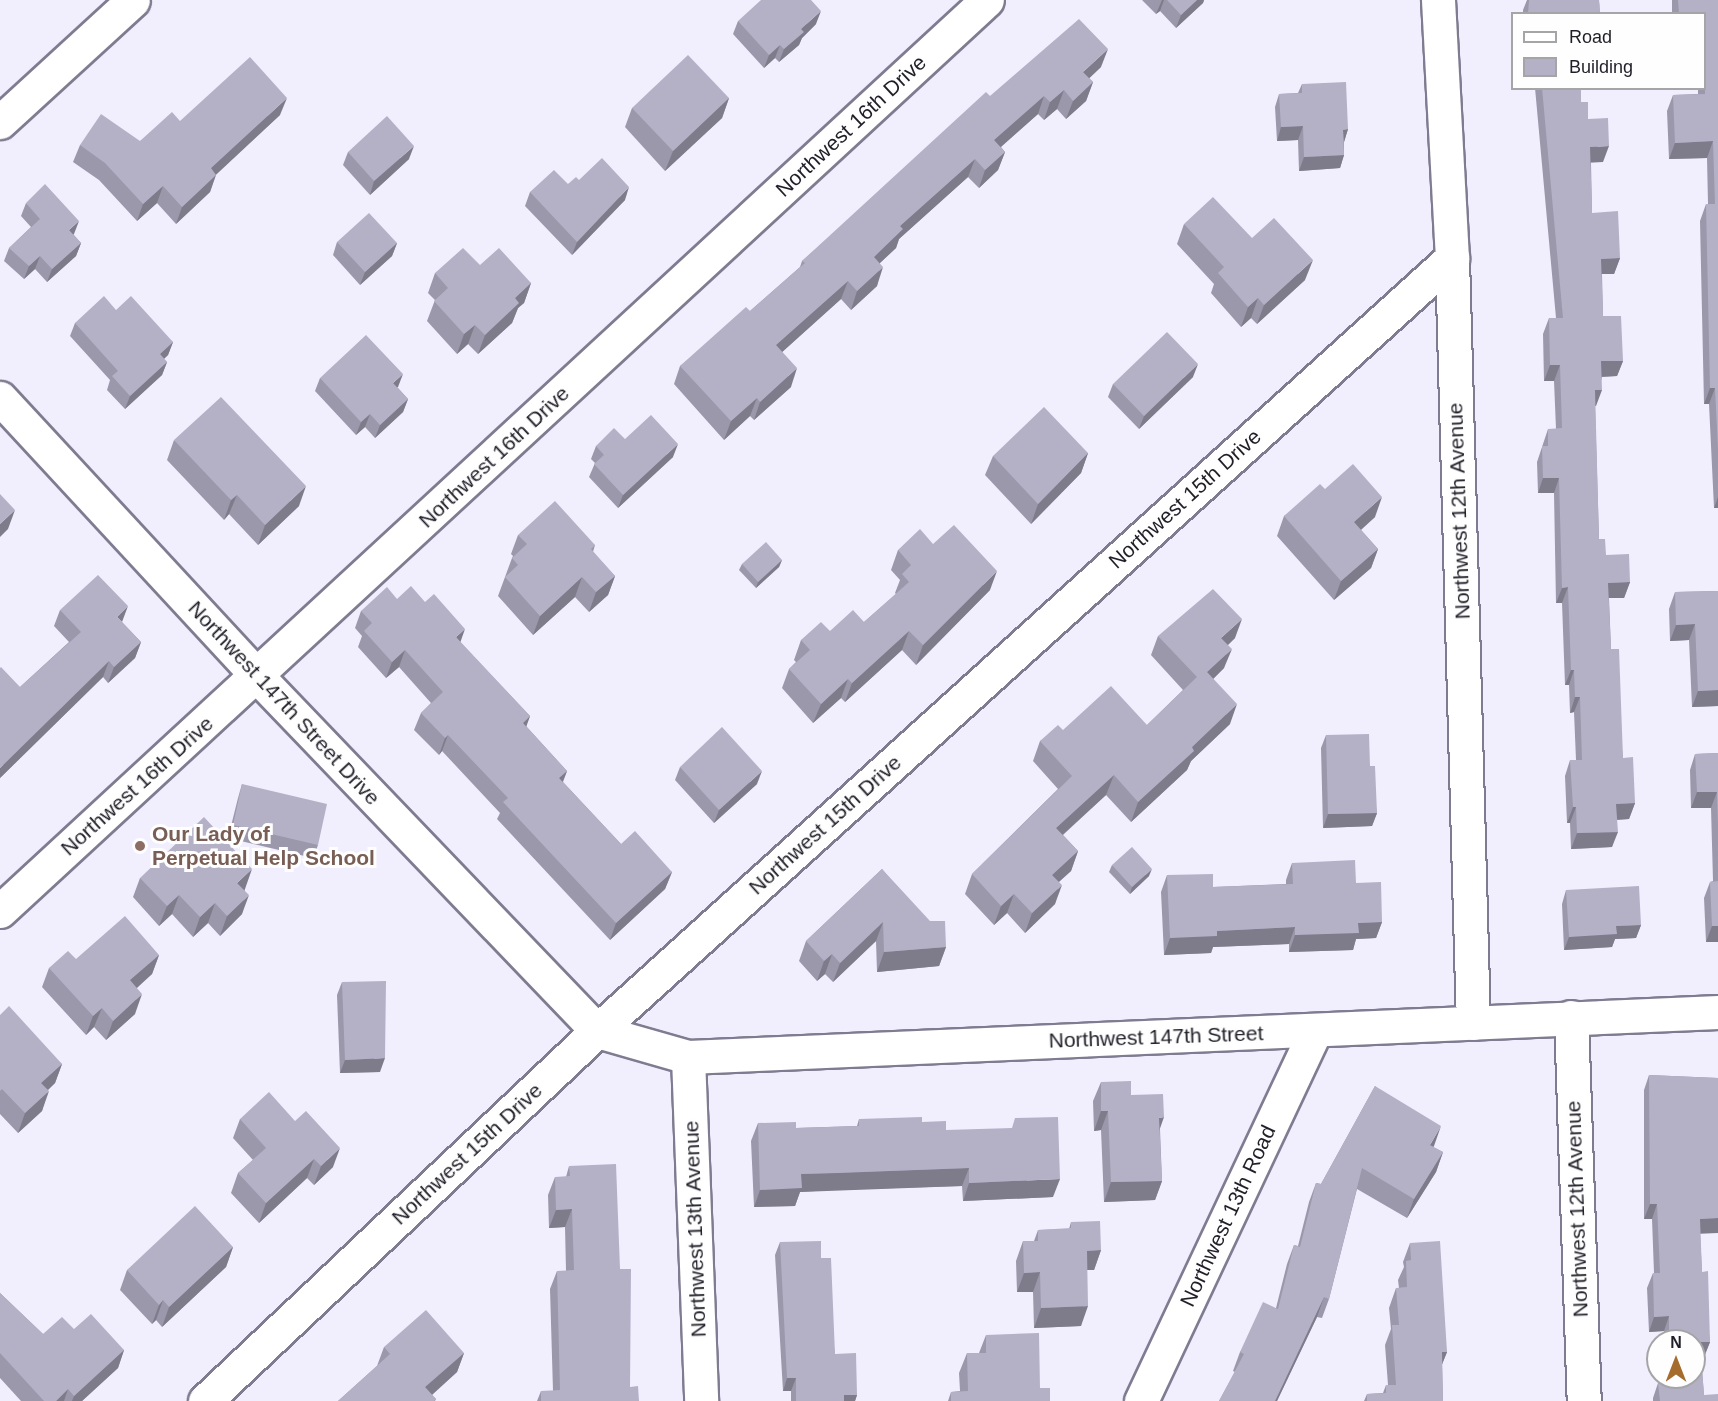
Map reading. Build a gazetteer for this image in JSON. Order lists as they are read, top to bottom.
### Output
{
  "streets": {
    "street": [
      "Northwest 16th Drive",
      "Northwest 15th Drive",
      "Northwest 12th Avenue",
      "Northwest 147th Street Drive",
      "Northwest 147th Street",
      "Northwest 13th Road",
      "Northwest 13th Avenue"
    ]
  },
  "crossings": [
    ["Northwest 16th Drive", "Northwest 147th Street Drive"],
    ["Northwest 15th Drive", "Northwest 12th Avenue"],
    ["Northwest 15th Drive", "Northwest 147th Street Drive"],
    ["Northwest 15th Drive", "Northwest 147th Street"],
    ["Northwest 12th Avenue", "Northwest 147th Street"],
    ["Northwest 147th Street Drive", "Northwest 147th Street"],
    ["Northwest 147th Street", "Northwest 13th Road"],
    ["Northwest 147th Street", "Northwest 13th Avenue"]
  ],
  "places": ["Our Lady of Perpetual Help School"],
  "legend": ["Road", "Building"],
  "north": "top"
}
